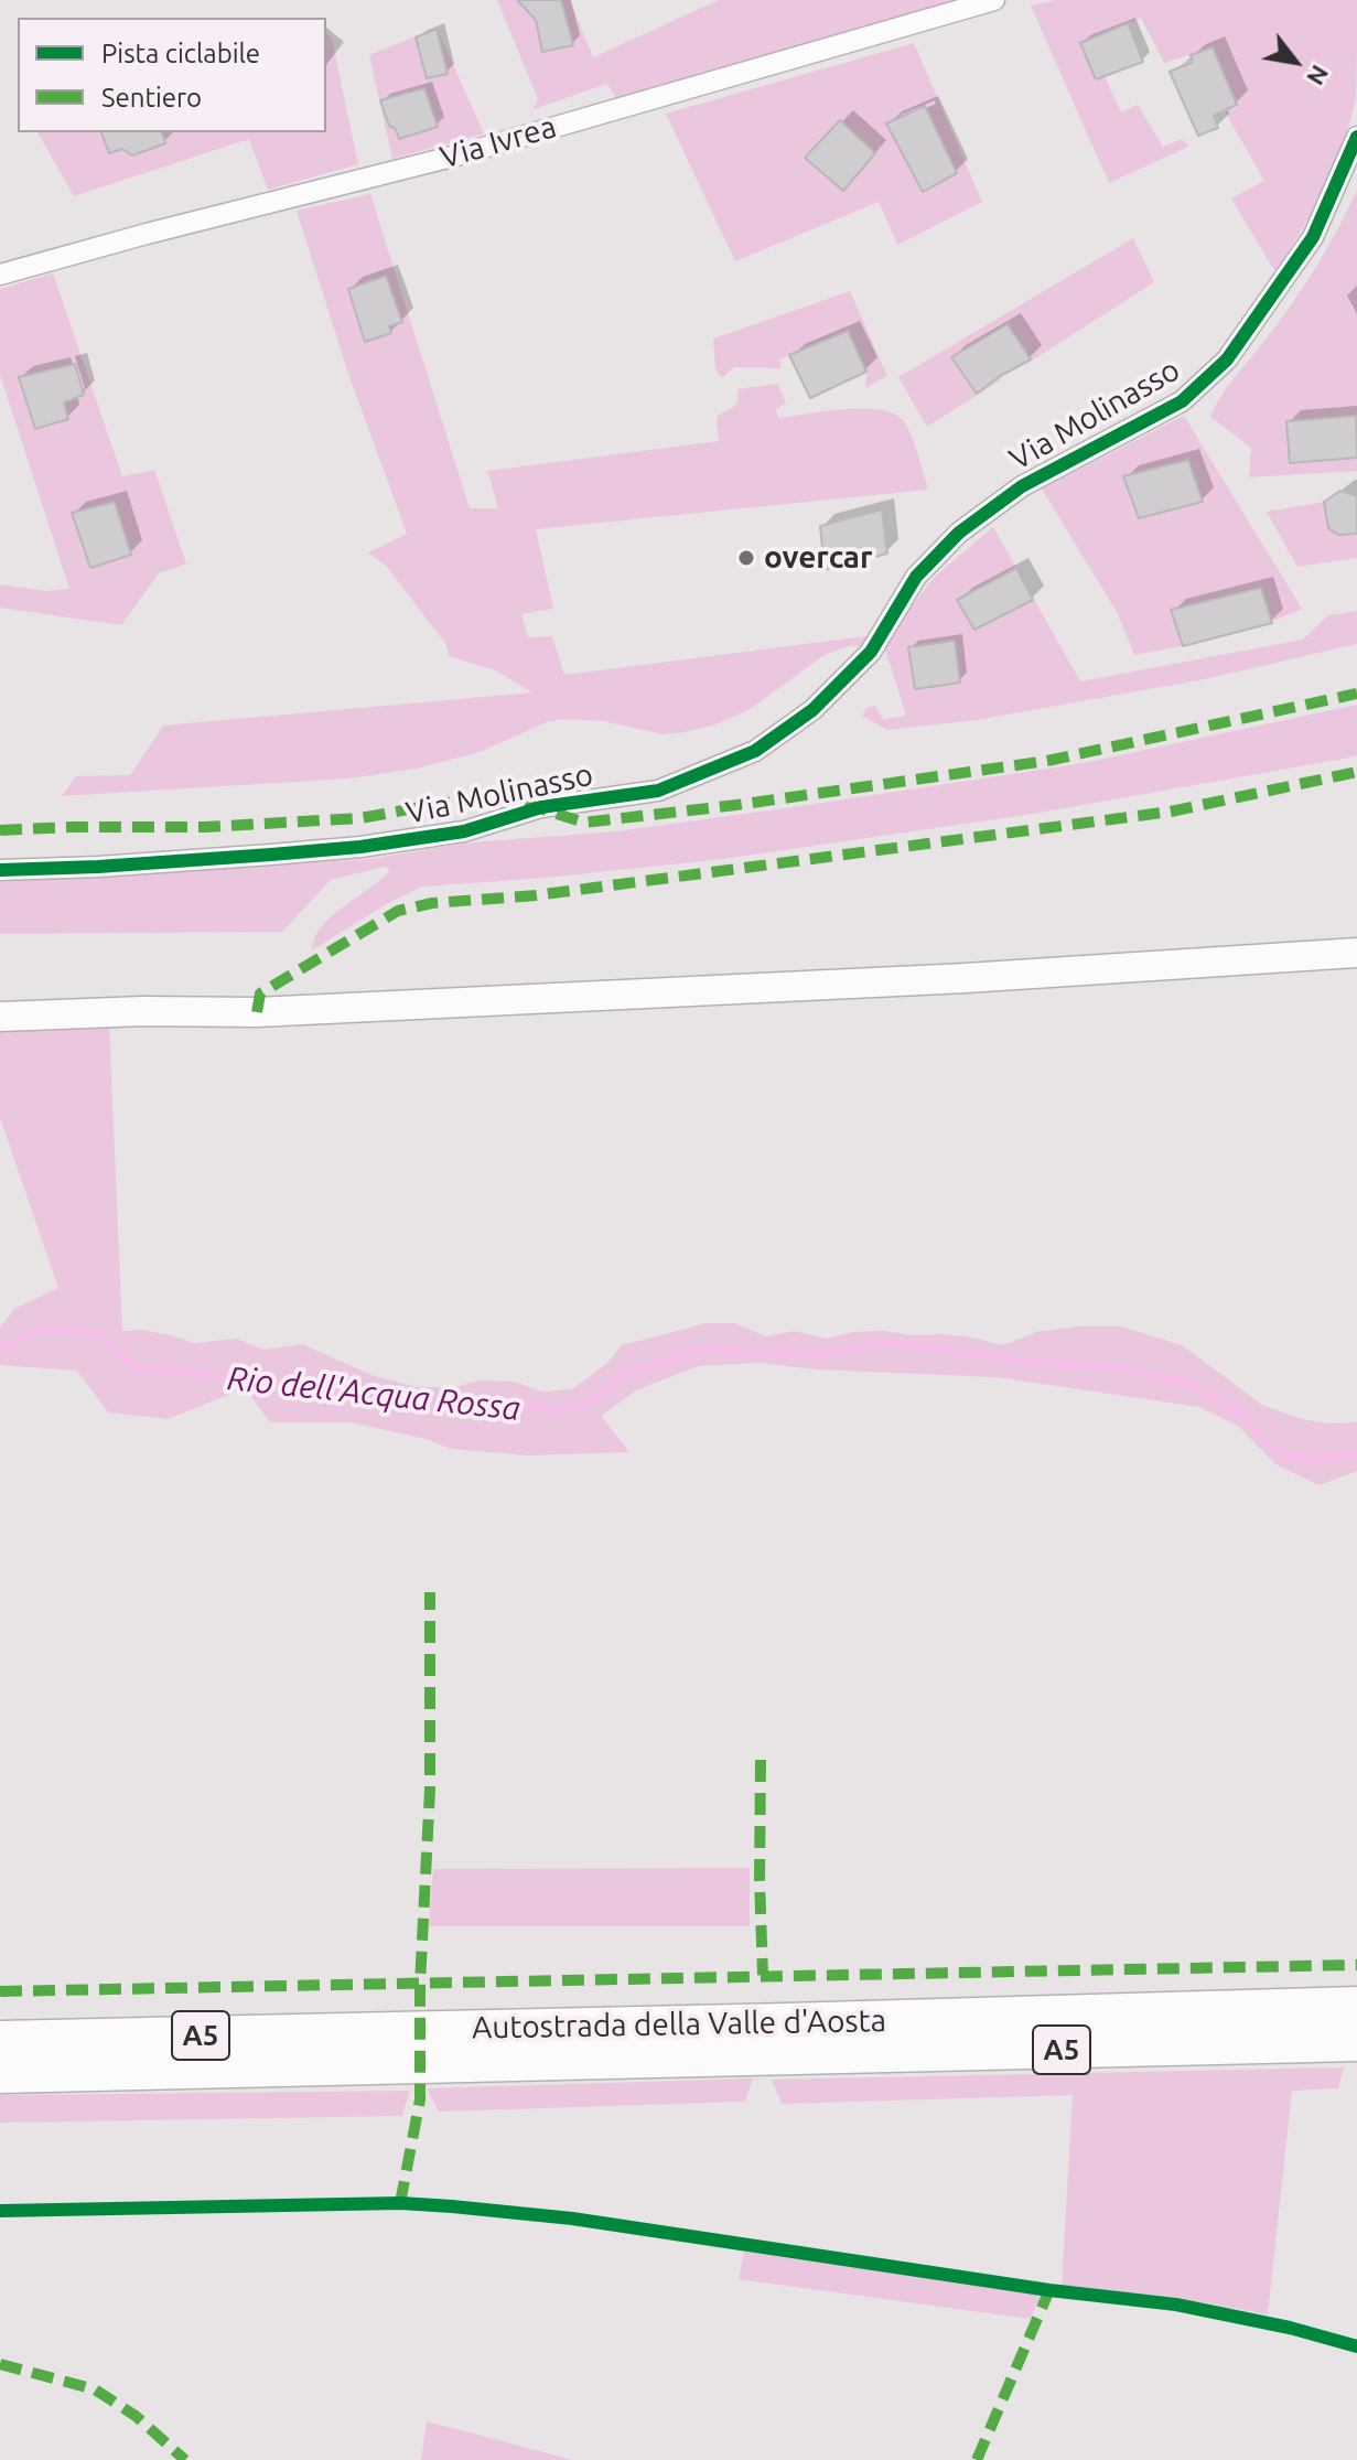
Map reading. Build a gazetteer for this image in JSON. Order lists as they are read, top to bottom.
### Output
{
  "streets": {
    "highway": ["Autostrada della Valle d'Aosta", "A5"],
    "street": ["Via Ivrea", "Via Molinasso"]
  },
  "water": ["Rio dell'Acqua Rossa"],
  "places": ["overcar"],
  "legend": ["Pista ciclabile", "Sentiero"],
  "north": "bottom right"
}
